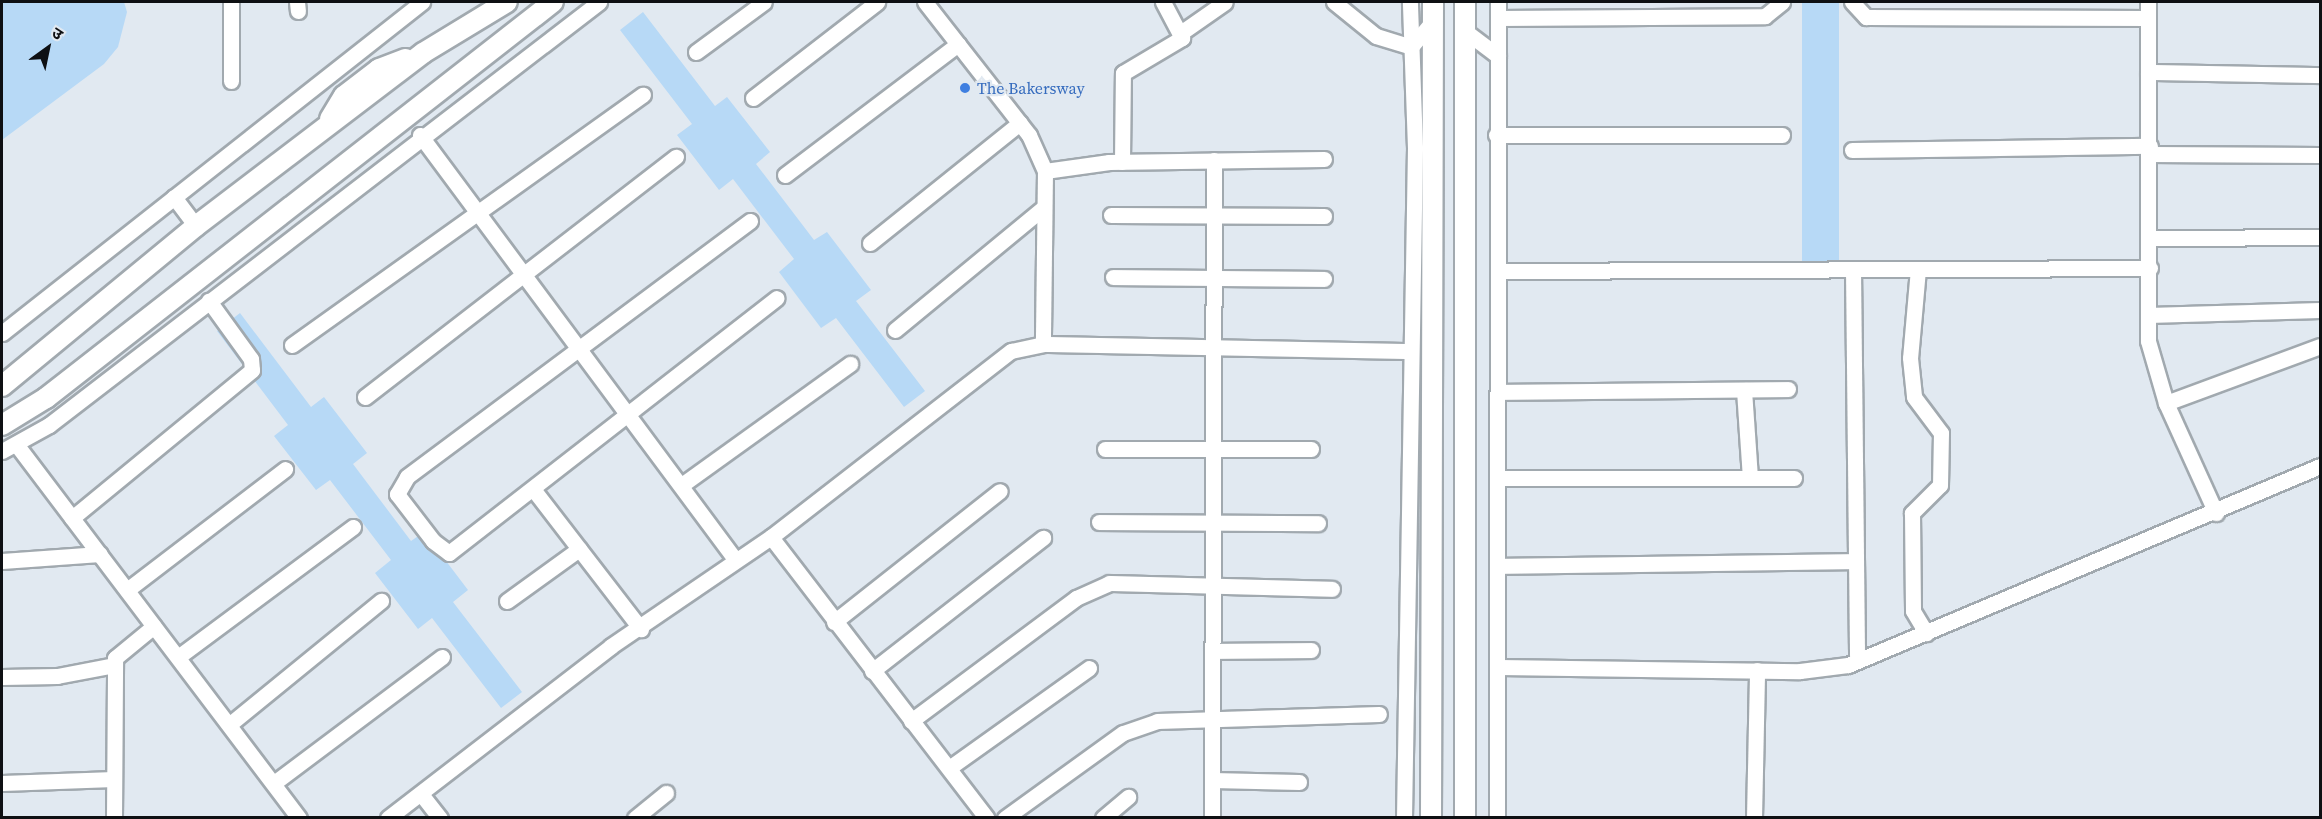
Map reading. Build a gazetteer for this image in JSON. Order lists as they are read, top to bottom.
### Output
{
  "places": ["The Bakersway"],
  "north": "top right"
}
